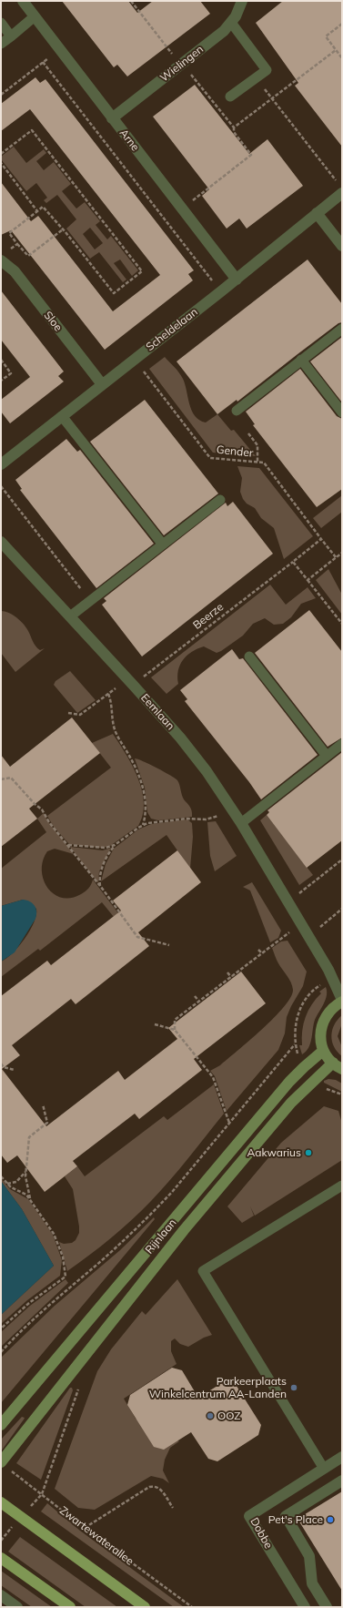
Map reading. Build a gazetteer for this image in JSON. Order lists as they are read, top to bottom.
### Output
{
  "streets": {
    "street": [
      "Wielingen",
      "Arne",
      "Sloe",
      "Scheldelaan",
      "Eemlaan",
      "Rijnlaan",
      "Dobbe"
    ],
    "path": ["Gender", "Beerze", "Zwartewaterallee"]
  },
  "crossings": [
    ["Wielingen", "Arne"],
    ["Arne", "Scheldelaan"],
    ["Sloe", "Scheldelaan"],
    ["Scheldelaan", "Gender"],
    ["Gender", "Beerze"],
    ["Beerze", "Eemlaan"],
    ["Rijnlaan", "Zwartewaterallee"]
  ],
  "places": [
    "Aakwarius",
    "Parkeerplaats Winkelcentrum AA-Landen",
    "OOZ",
    "Pet's Place"
  ]
}
